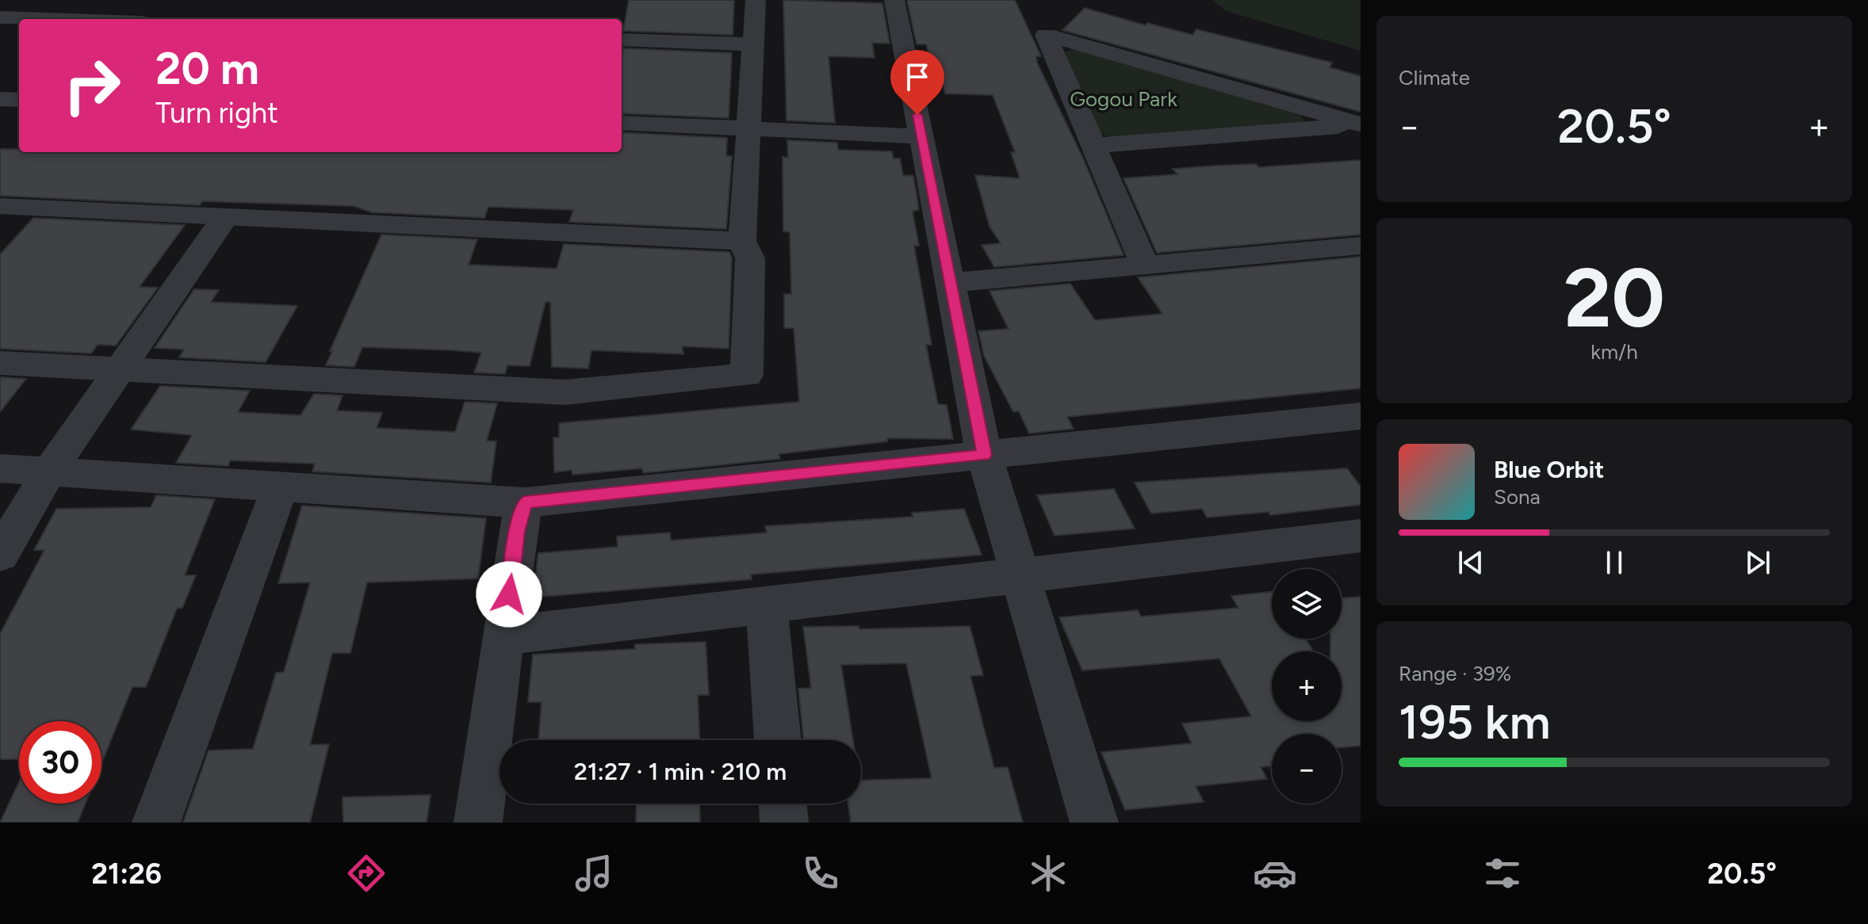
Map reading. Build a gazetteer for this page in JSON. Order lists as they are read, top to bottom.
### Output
{
  "parks": ["Gogou Park"],
  "page": {
    "tile": [
      "Climate",
      ["20", "km/h"],
      ["Range · 39%", "195 km"]
    ],
    "turn": ["20 m", "Turn right"],
    "heat": ["−", "20.5°", "+"],
    "song": ["Blue Orbit", "Sona"],
    "map_buttons": ["+", "−"],
    "limit": "30",
    "trip": "21:27 · 1 min · 210 m",
    "tabs": ["21:26", "20.5°"]
  }
}
